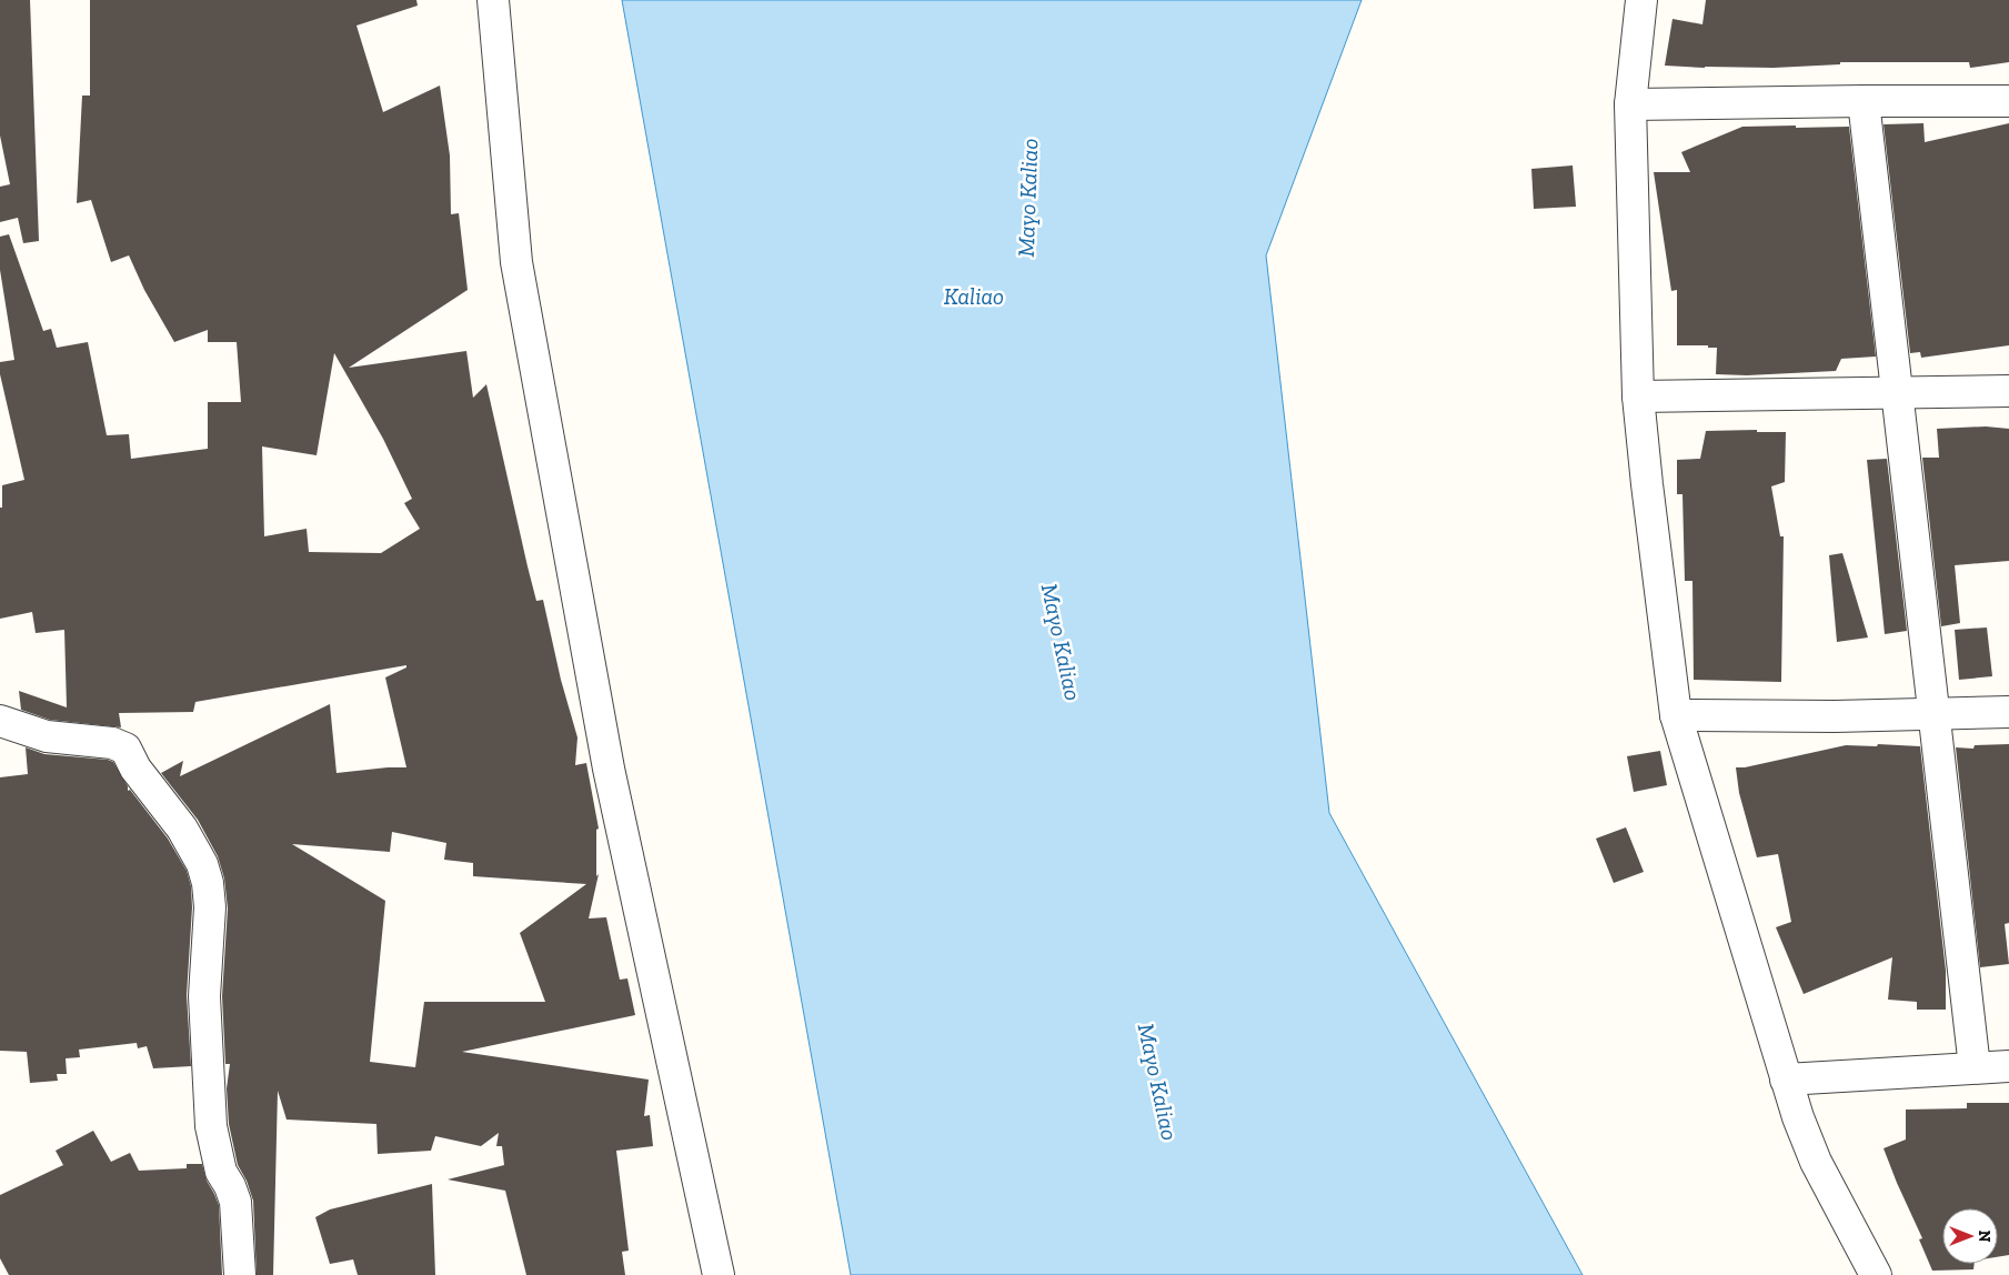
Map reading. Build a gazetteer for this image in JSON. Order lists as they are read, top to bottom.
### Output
{
  "water": ["Mayo Kaliao", "Kaliao"],
  "north": "right"
}
